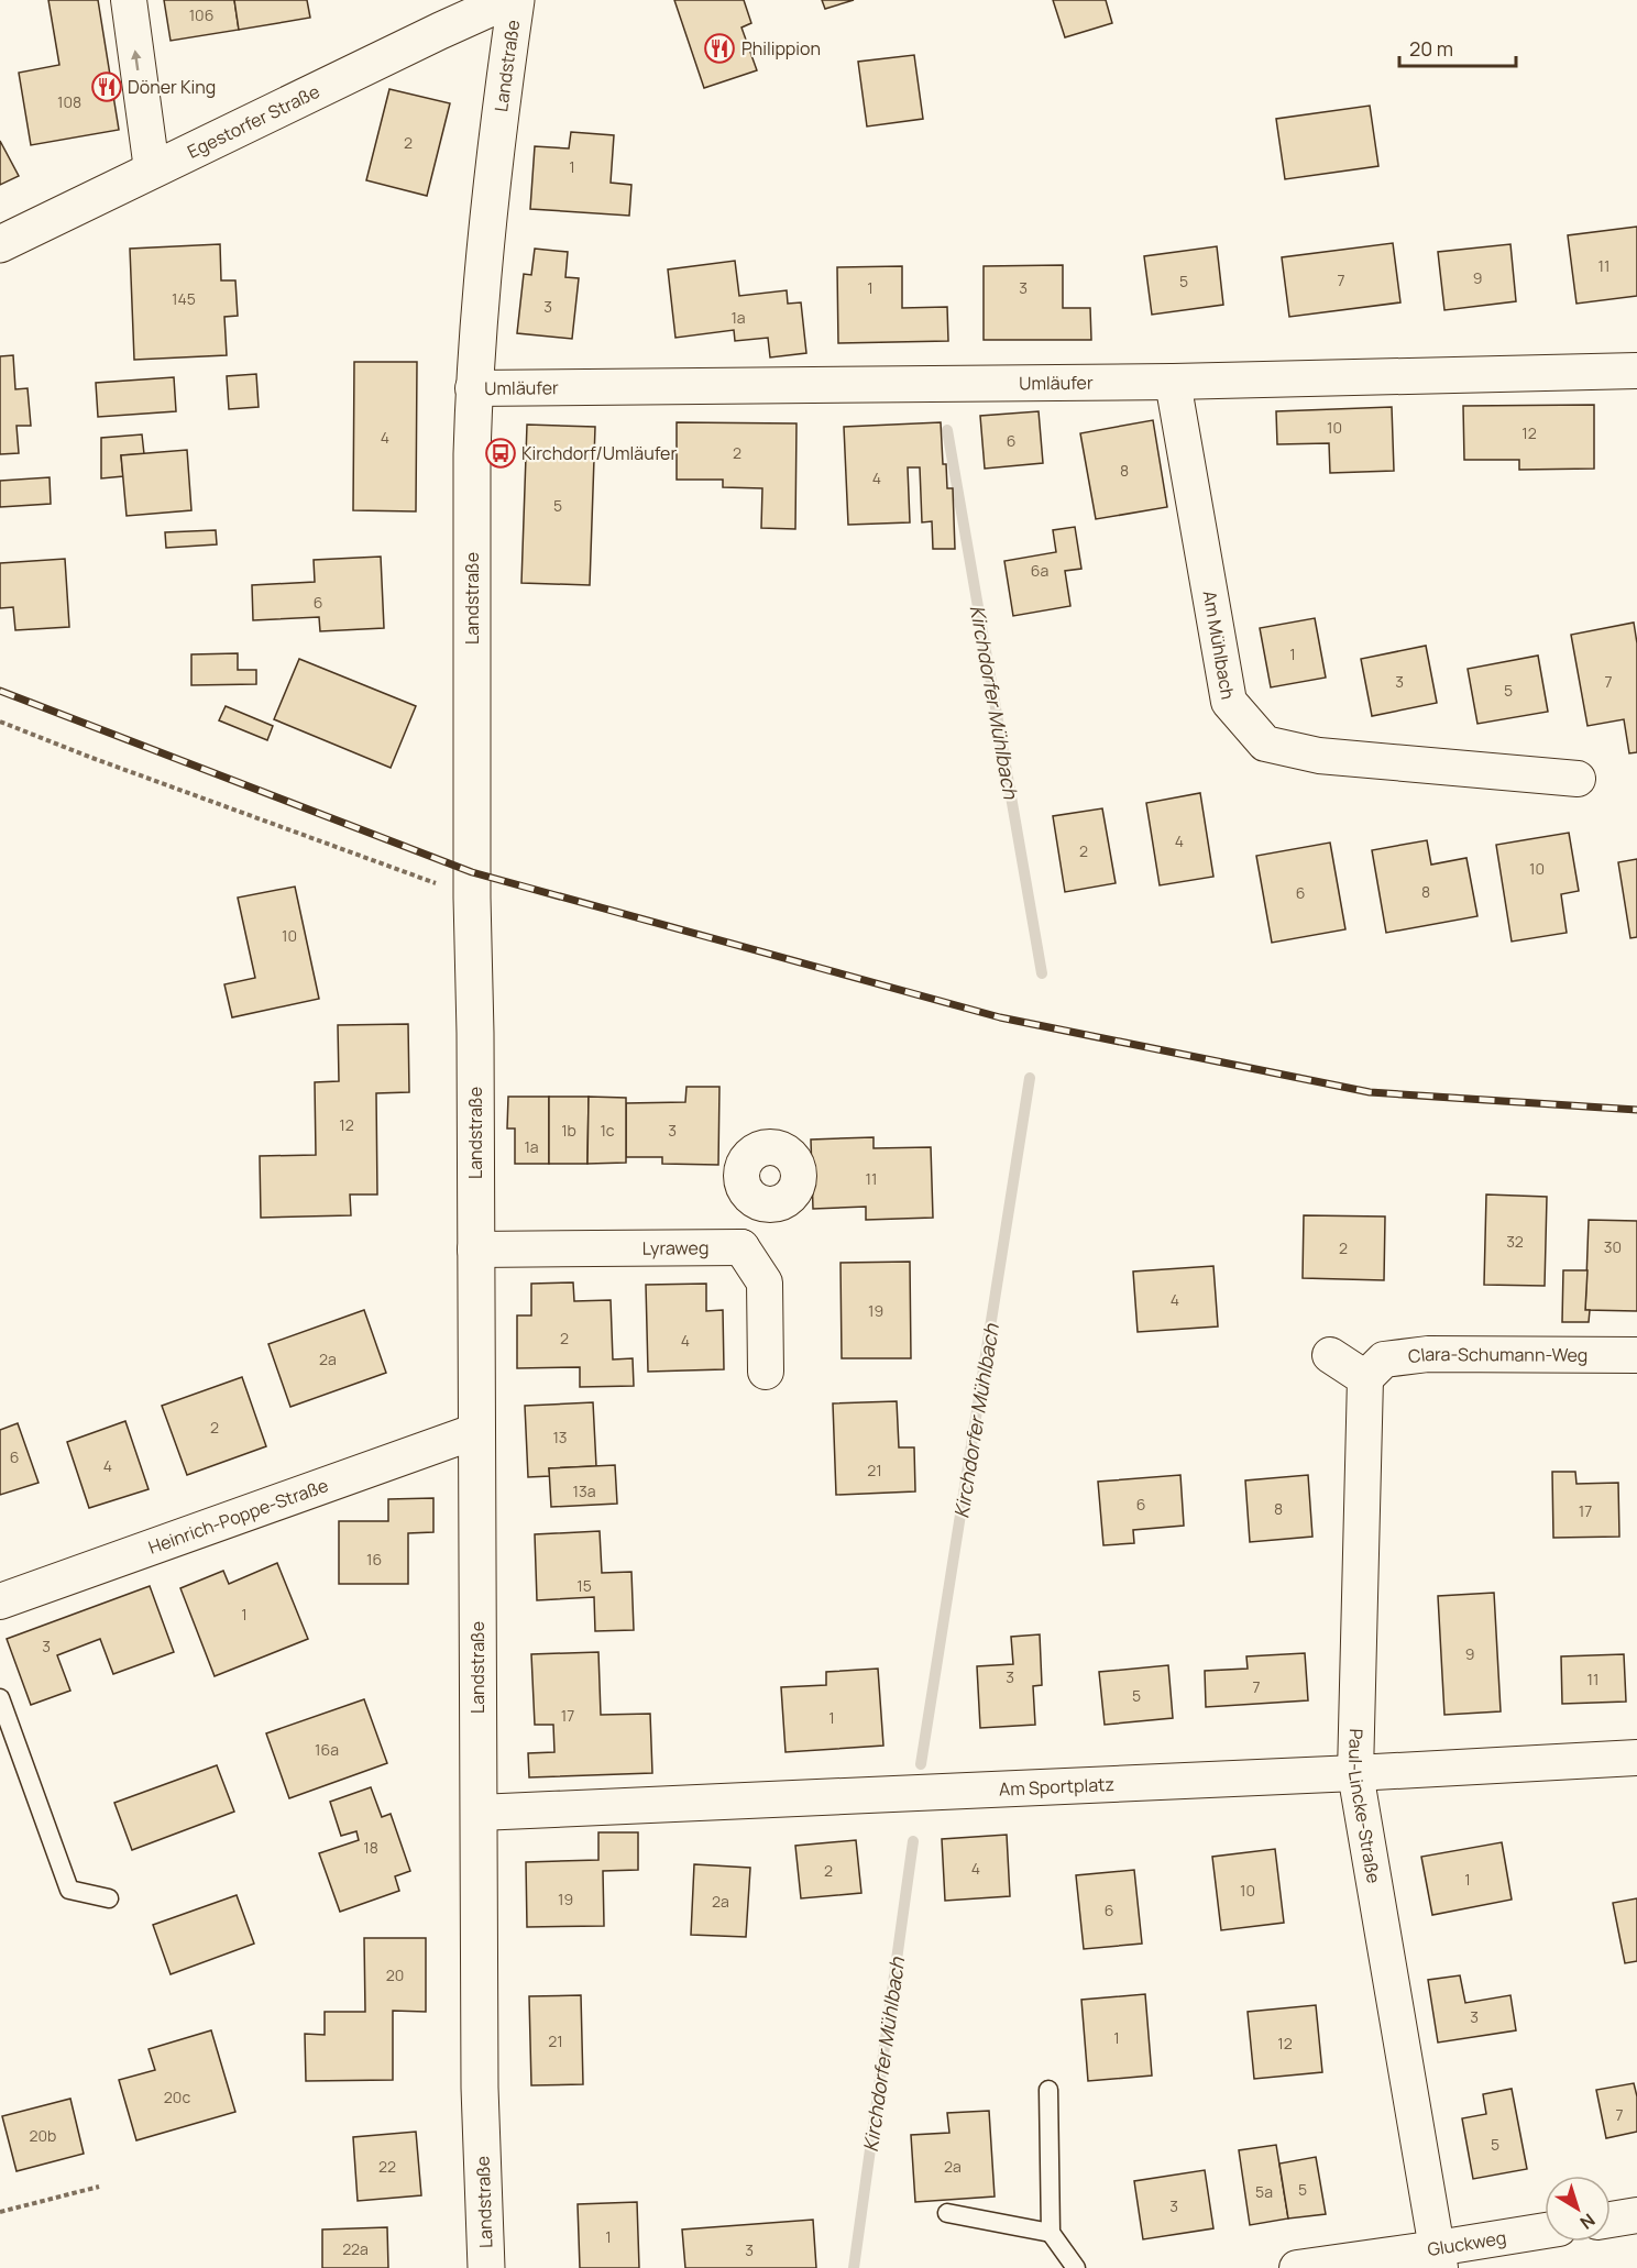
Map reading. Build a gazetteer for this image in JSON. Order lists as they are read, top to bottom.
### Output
{
  "streets": {
    "street": [
      "Landstraße",
      "Egestorfer Straße",
      "Umläufer",
      "Am Mühlbach",
      "Lyraweg",
      "Clara-Schumann-Weg",
      "Heinrich-Poppe-Straße",
      "Am Sportplatz",
      "Paul-Lincke-Straße",
      "Gluckweg"
    ]
  },
  "crossings": [
    ["Landstraße", "Umläufer"],
    ["Landstraße", "Lyraweg"],
    ["Landstraße", "Heinrich-Poppe-Straße"],
    ["Landstraße", "Am Sportplatz"],
    ["Umläufer", "Am Mühlbach"],
    ["Clara-Schumann-Weg", "Paul-Lincke-Straße"],
    ["Am Sportplatz", "Paul-Lincke-Straße"],
    ["Paul-Lincke-Straße", "Gluckweg"]
  ],
  "water": ["Kirchdorfer Mühlbach"],
  "places": {
    "restaurant": ["Philippion", "Döner King"],
    "bus stop": ["Kirchdorf/Umläufer"]
  },
  "house_numbers": [
    "106",
    "108",
    "2",
    "1",
    "11",
    "9",
    "7",
    "5",
    "1",
    "3",
    "145",
    "3",
    "1a",
    "10",
    "12",
    "4",
    "6",
    "2",
    "8",
    "4",
    "5",
    "6a",
    "6",
    "1",
    "3",
    "7",
    "5",
    "4",
    "2",
    "10",
    "8",
    "6",
    "10",
    "12",
    "1b",
    "1c",
    "3",
    "1a",
    "11",
    "32",
    "30",
    "2",
    "4",
    "19",
    "2",
    "4",
    "2a",
    "2",
    "13",
    "6",
    "4",
    "21",
    "13a",
    "6",
    "8",
    "17",
    "16",
    "15",
    "1",
    "3",
    "9",
    "3",
    "11",
    "7",
    "5",
    "17",
    "1",
    "16a",
    "18",
    "4",
    "2",
    "1",
    "10",
    "19",
    "2a",
    "6",
    "20",
    "3",
    "1",
    "21",
    "12",
    "20c",
    "7",
    "20b",
    "5",
    "22",
    "2a",
    "5",
    "5a",
    "3",
    "1",
    "22a",
    "3"
  ],
  "scale_bar": "20 m",
  "north": "bottom right"
}
